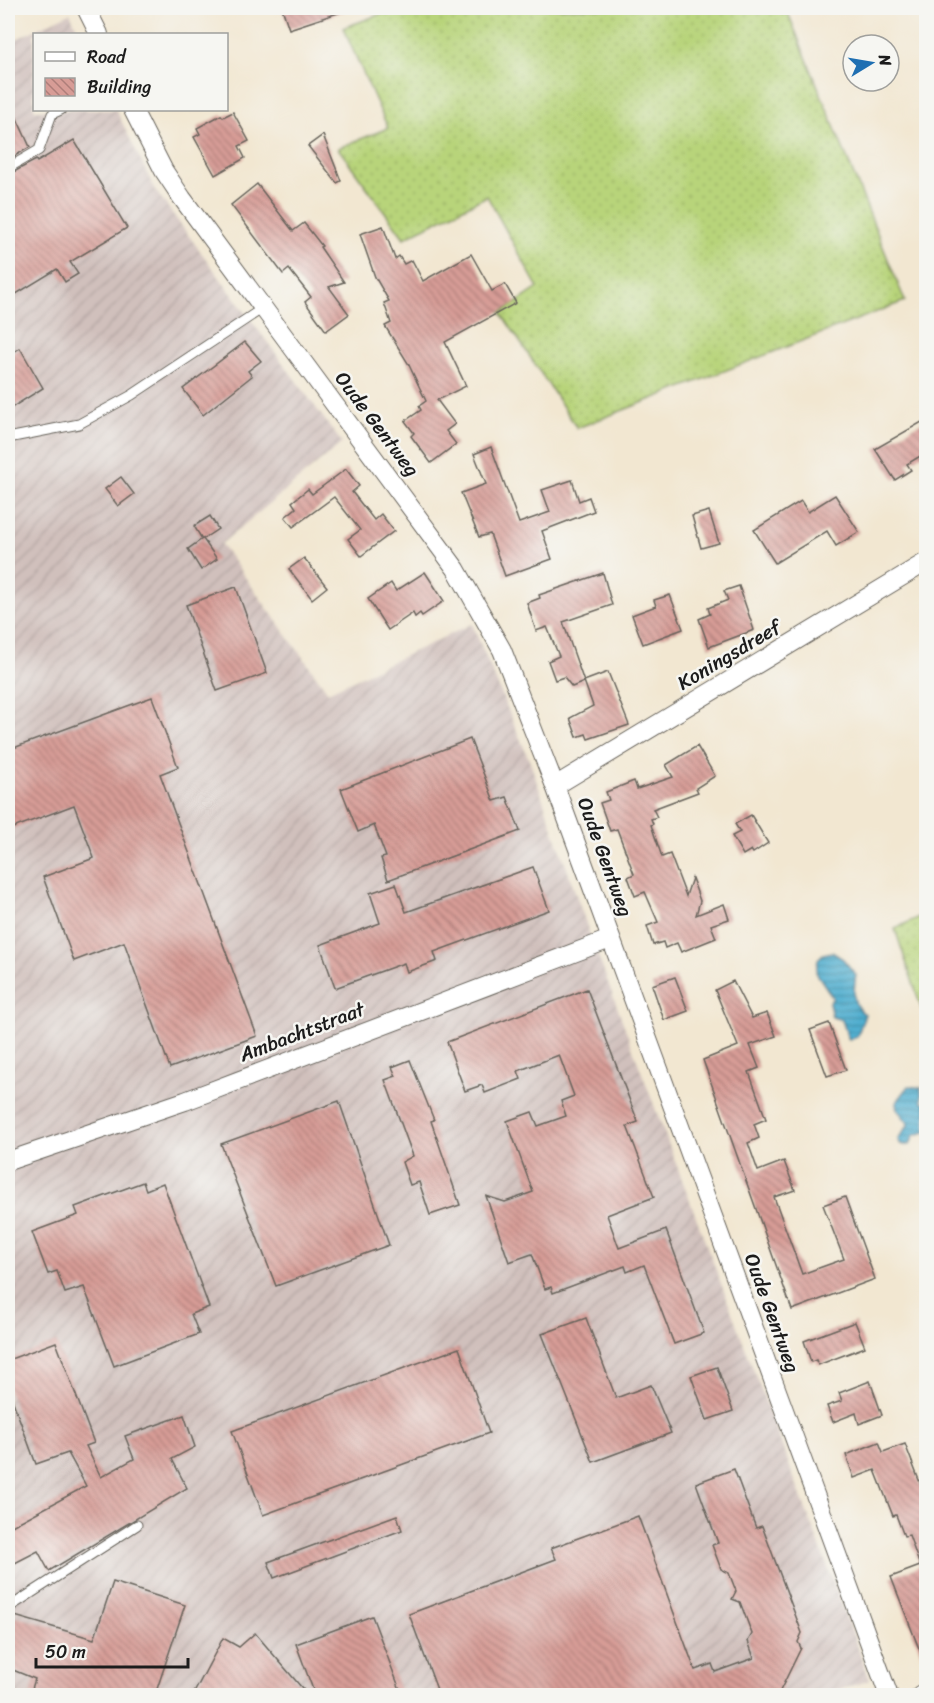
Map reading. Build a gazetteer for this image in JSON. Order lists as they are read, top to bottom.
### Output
{
  "streets": {
    "street": ["Oude Gentweg", "Koningsdreef", "Ambachtstraat"]
  },
  "crossings": [
    ["Oude Gentweg", "Koningsdreef"],
    ["Oude Gentweg", "Ambachtstraat"]
  ],
  "legend": ["Road", "Building"],
  "scale_bar": "50 m",
  "north": "right"
}
